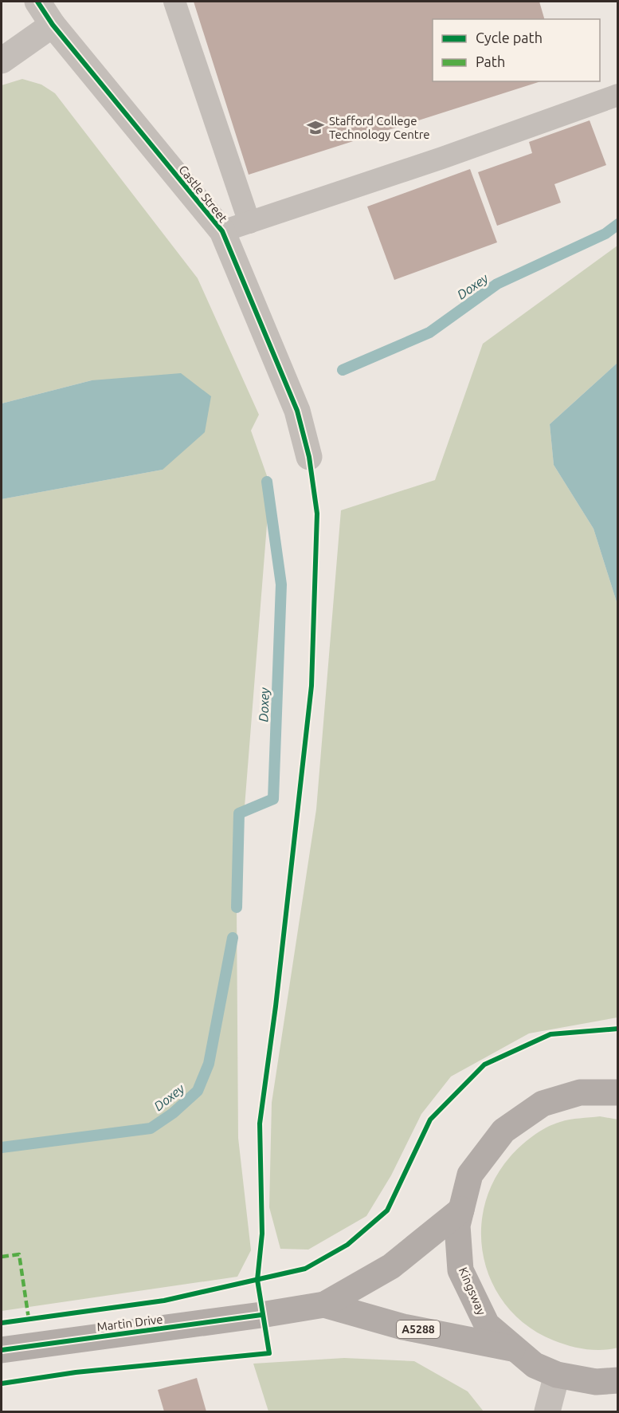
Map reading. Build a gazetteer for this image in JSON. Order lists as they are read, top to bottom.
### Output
{
  "streets": {
    "main road": ["Kingsway", "Martin Drive", "A5288"],
    "street": ["Castle Street"]
  },
  "crossings": [
    ["Kingsway", "Martin Drive"]
  ],
  "water": ["Doxey"],
  "places": {
    "school or university": ["Stafford College Technology Centre"]
  },
  "legend": ["Cycle path", "Path"]
}
